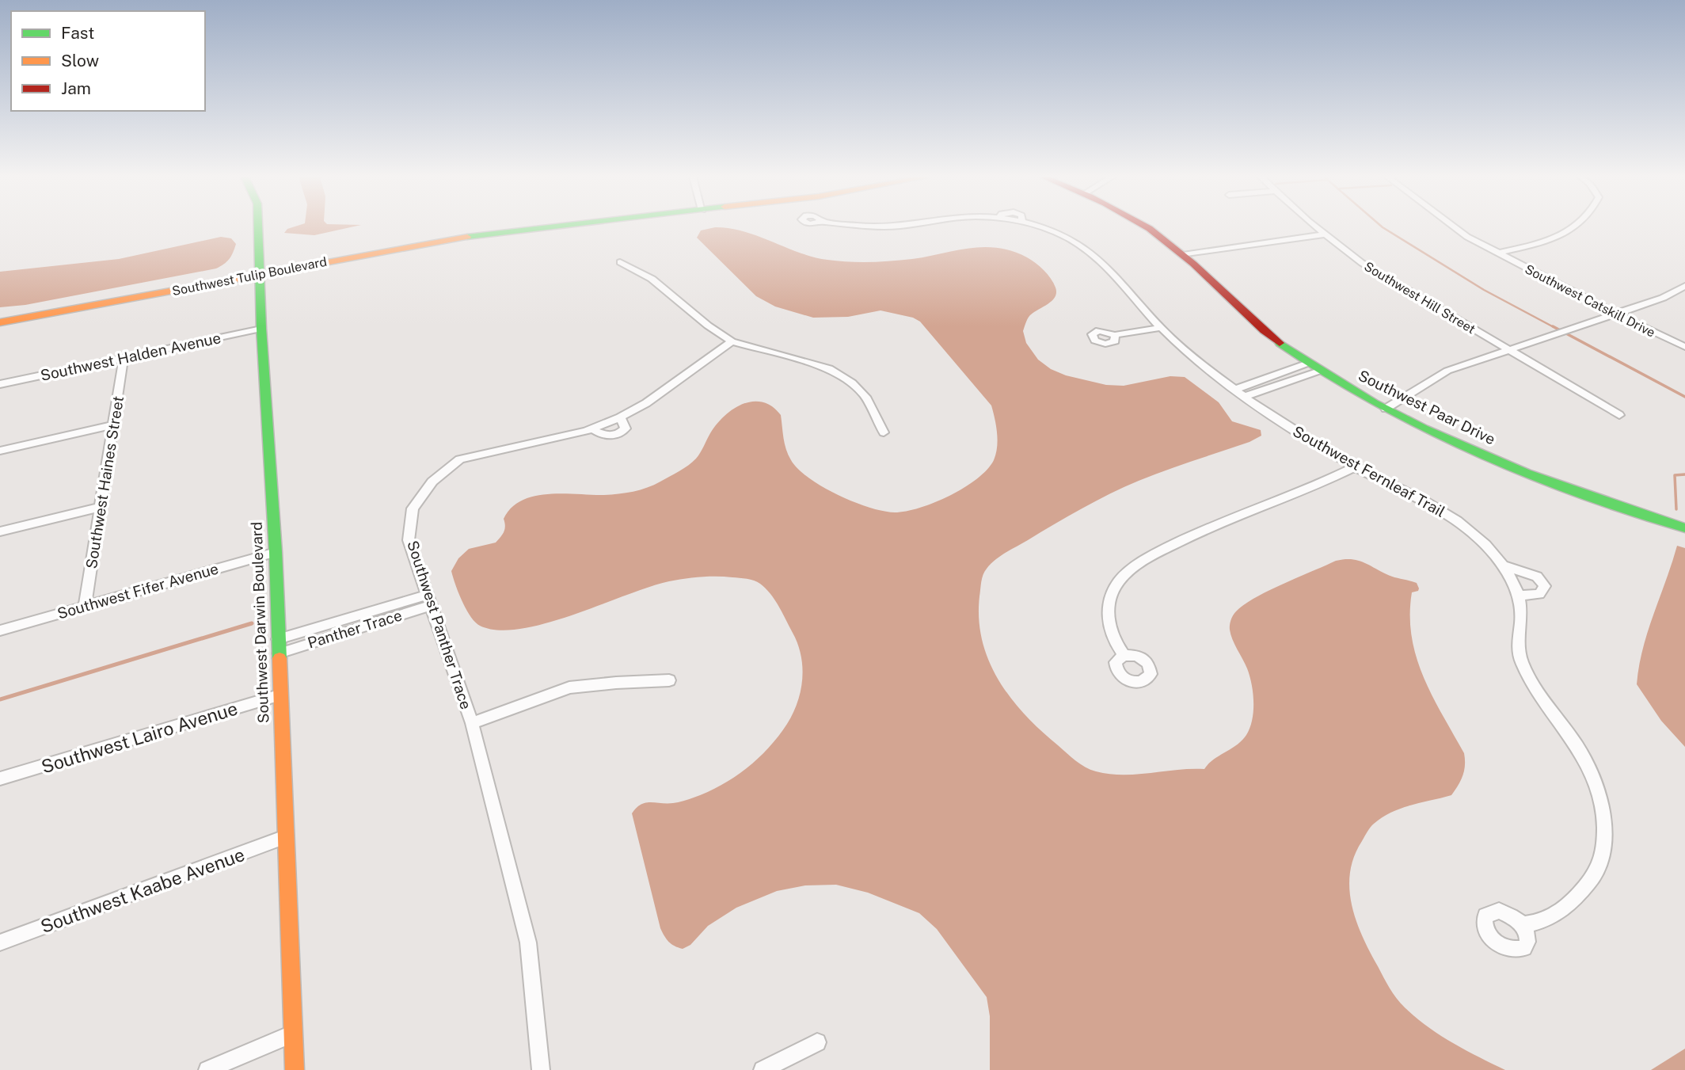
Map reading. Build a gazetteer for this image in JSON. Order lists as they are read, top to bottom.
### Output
{
  "streets": {
    "street": [
      "Southwest Tulip Boulevard",
      "Southwest Hill Street",
      "Southwest Catskill Drive",
      "Southwest Halden Avenue",
      "Southwest Paar Drive",
      "Southwest Fernleaf Trail",
      "Southwest Haines Street",
      "Southwest Fifer Avenue",
      "Southwest Darwin Boulevard",
      "Southwest Panther Trace",
      "Panther Trace",
      "Southwest Lairo Avenue",
      "Southwest Kaabe Avenue"
    ]
  },
  "crossings": [
    ["Southwest Tulip Boulevard", "Southwest Darwin Boulevard"],
    ["Southwest Halden Avenue", "Southwest Haines Street"],
    ["Southwest Halden Avenue", "Southwest Darwin Boulevard"],
    ["Southwest Haines Street", "Southwest Fifer Avenue"],
    ["Southwest Fifer Avenue", "Southwest Darwin Boulevard"],
    ["Southwest Darwin Boulevard", "Panther Trace"],
    ["Southwest Darwin Boulevard", "Southwest Lairo Avenue"],
    ["Southwest Darwin Boulevard", "Southwest Kaabe Avenue"],
    ["Southwest Panther Trace", "Panther Trace"]
  ],
  "legend": ["Fast", "Slow", "Jam"]
}
